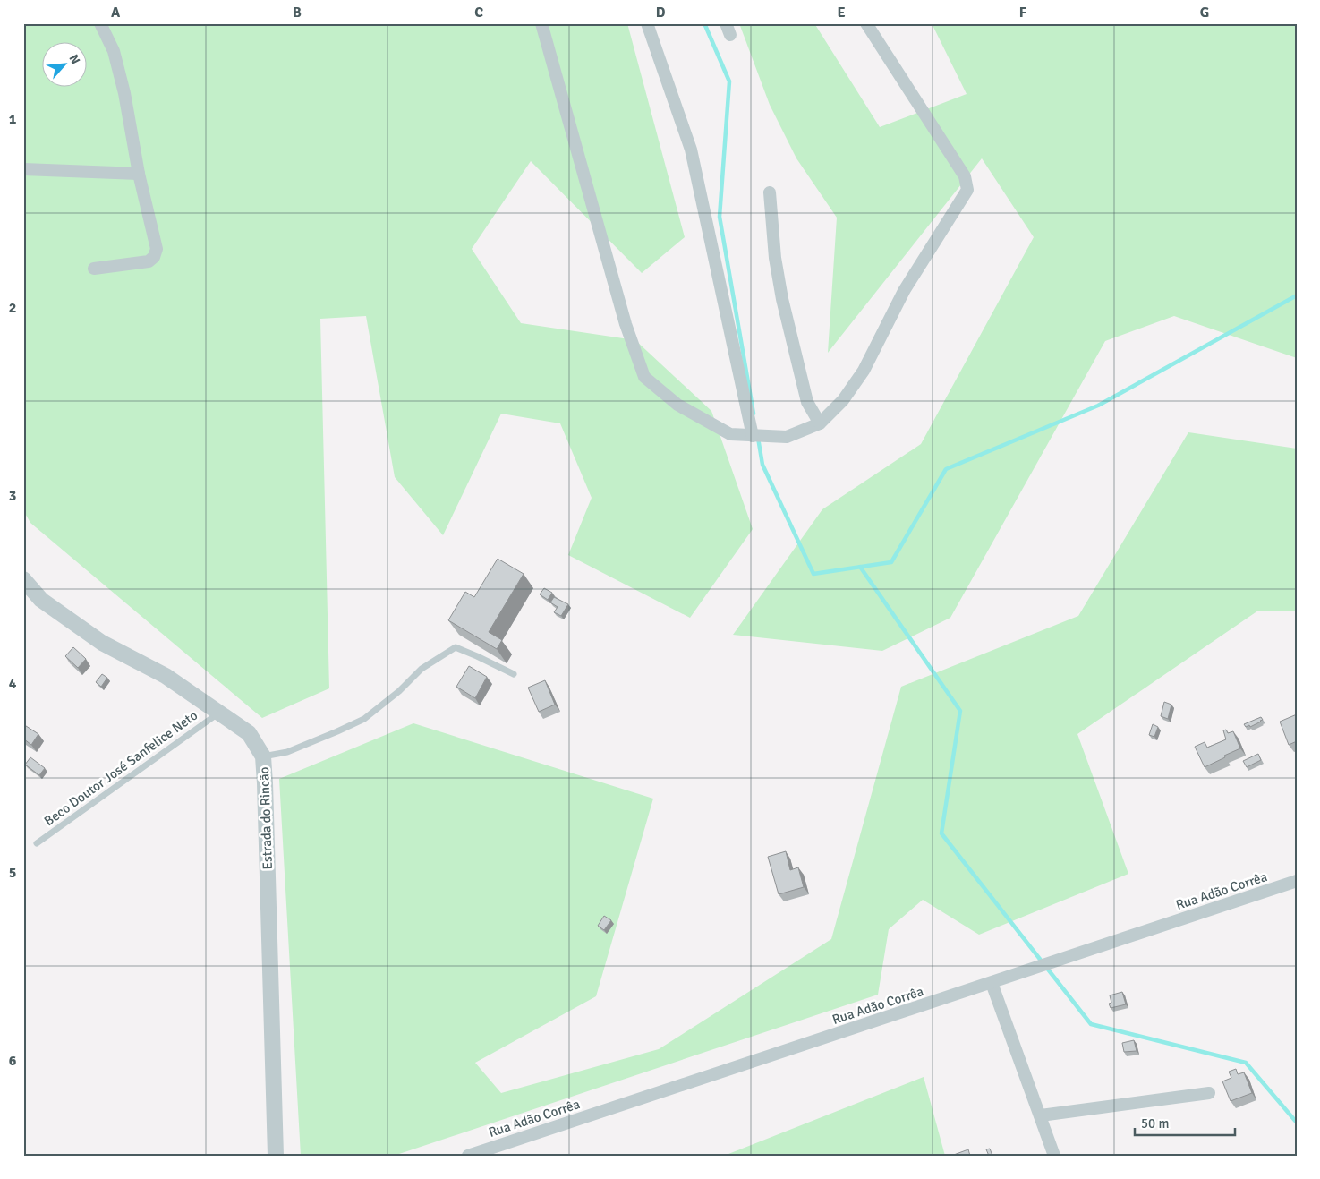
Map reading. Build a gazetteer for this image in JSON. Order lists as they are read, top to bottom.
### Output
{
  "streets": {
    "street": ["Estrada do Rincão", "Rua Adão Corrêa"],
    "lane": ["Beco Doutor José Sanfelice Neto"]
  },
  "crossings": [
    ["Beco Doutor José Sanfelice Neto", "Estrada do Rincão"]
  ],
  "scale_bar": "50 m",
  "north": "top right",
  "grid": {
    "columns": [
      "A",
      "B",
      "C",
      "D",
      "E",
      "F",
      "G"
    ],
    "rows": [
      "1",
      "2",
      "3",
      "4",
      "5",
      "6"
    ]
  }
}
